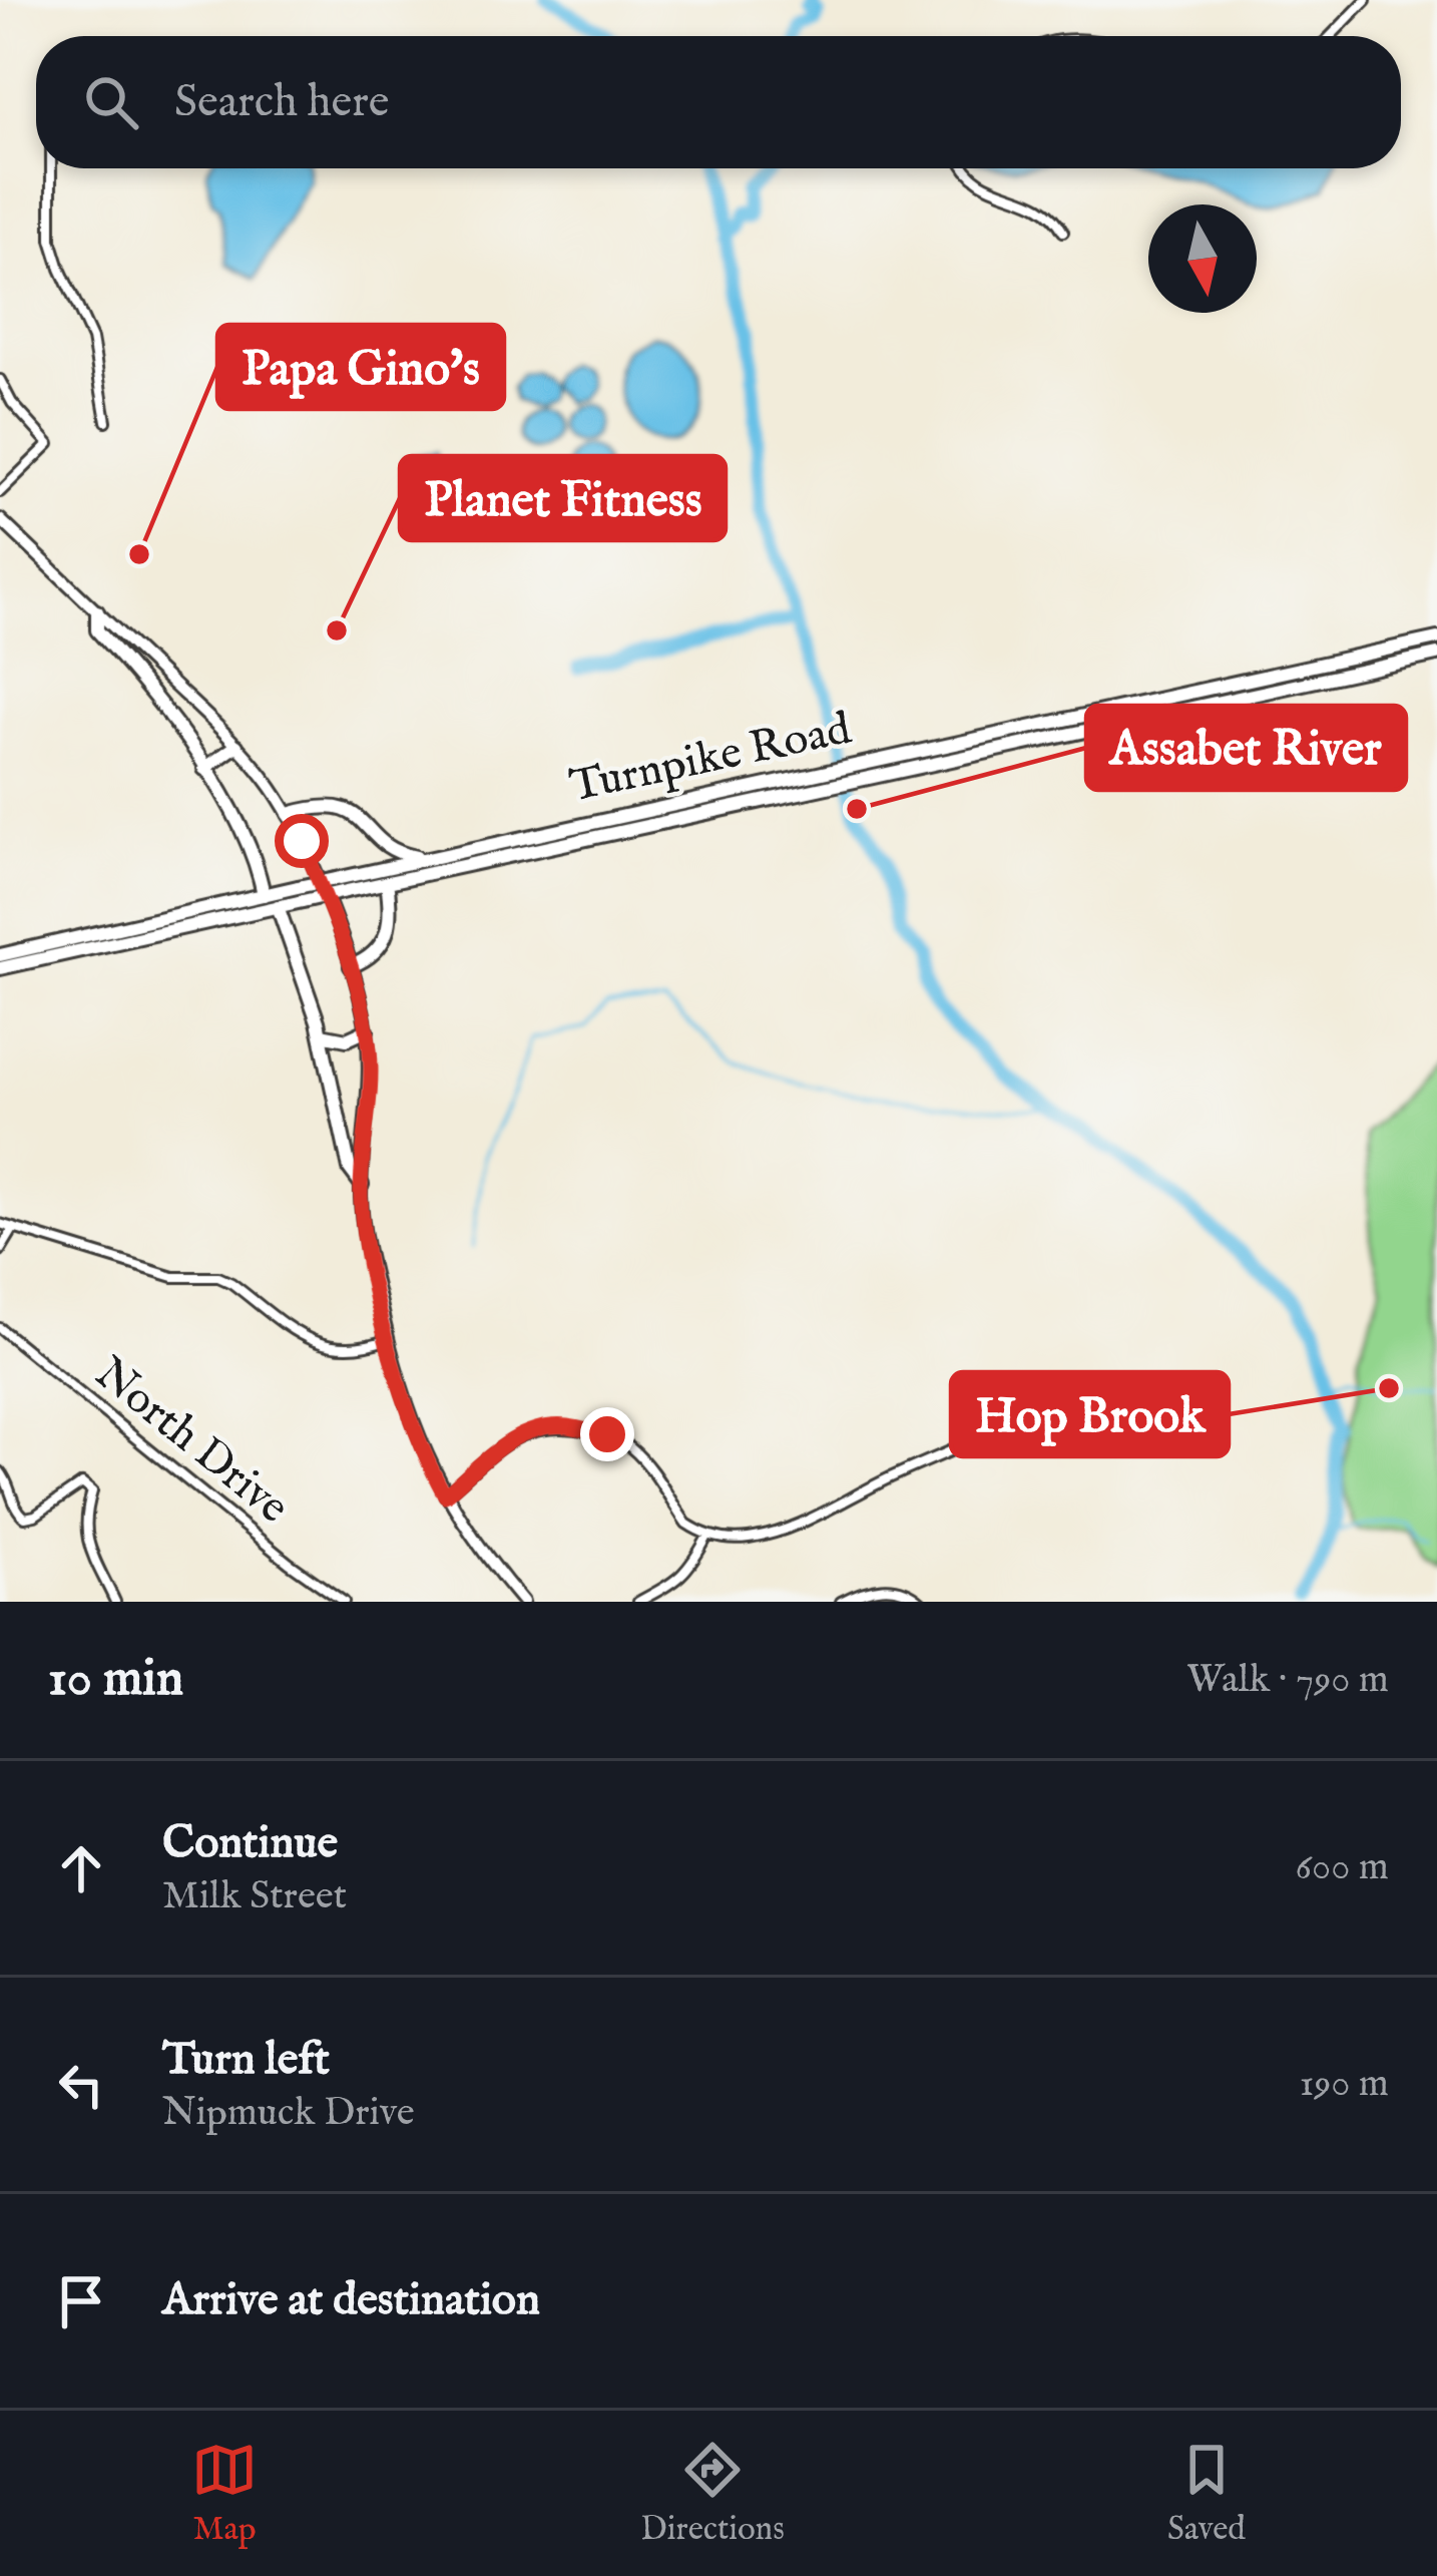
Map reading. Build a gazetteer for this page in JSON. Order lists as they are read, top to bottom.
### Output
{
  "streets": {
    "highway": ["Turnpike Road"],
    "street": ["North Drive"]
  },
  "places": [
    "Papa Gino's",
    "Planet Fitness",
    "Assabet River",
    "Hop Brook"
  ],
  "north": "bottom",
  "page": {
    "search": "Search here",
    "heading": ["10 min", "Walk · 790 m"],
    "list": [
      ["Continue", "Milk Street", "600 m"],
      ["Turn left", "Nipmuck Drive", "190 m"],
      "Arrive at destination"
    ],
    "nav": ["Map", "Directions", "Saved"]
  }
}
